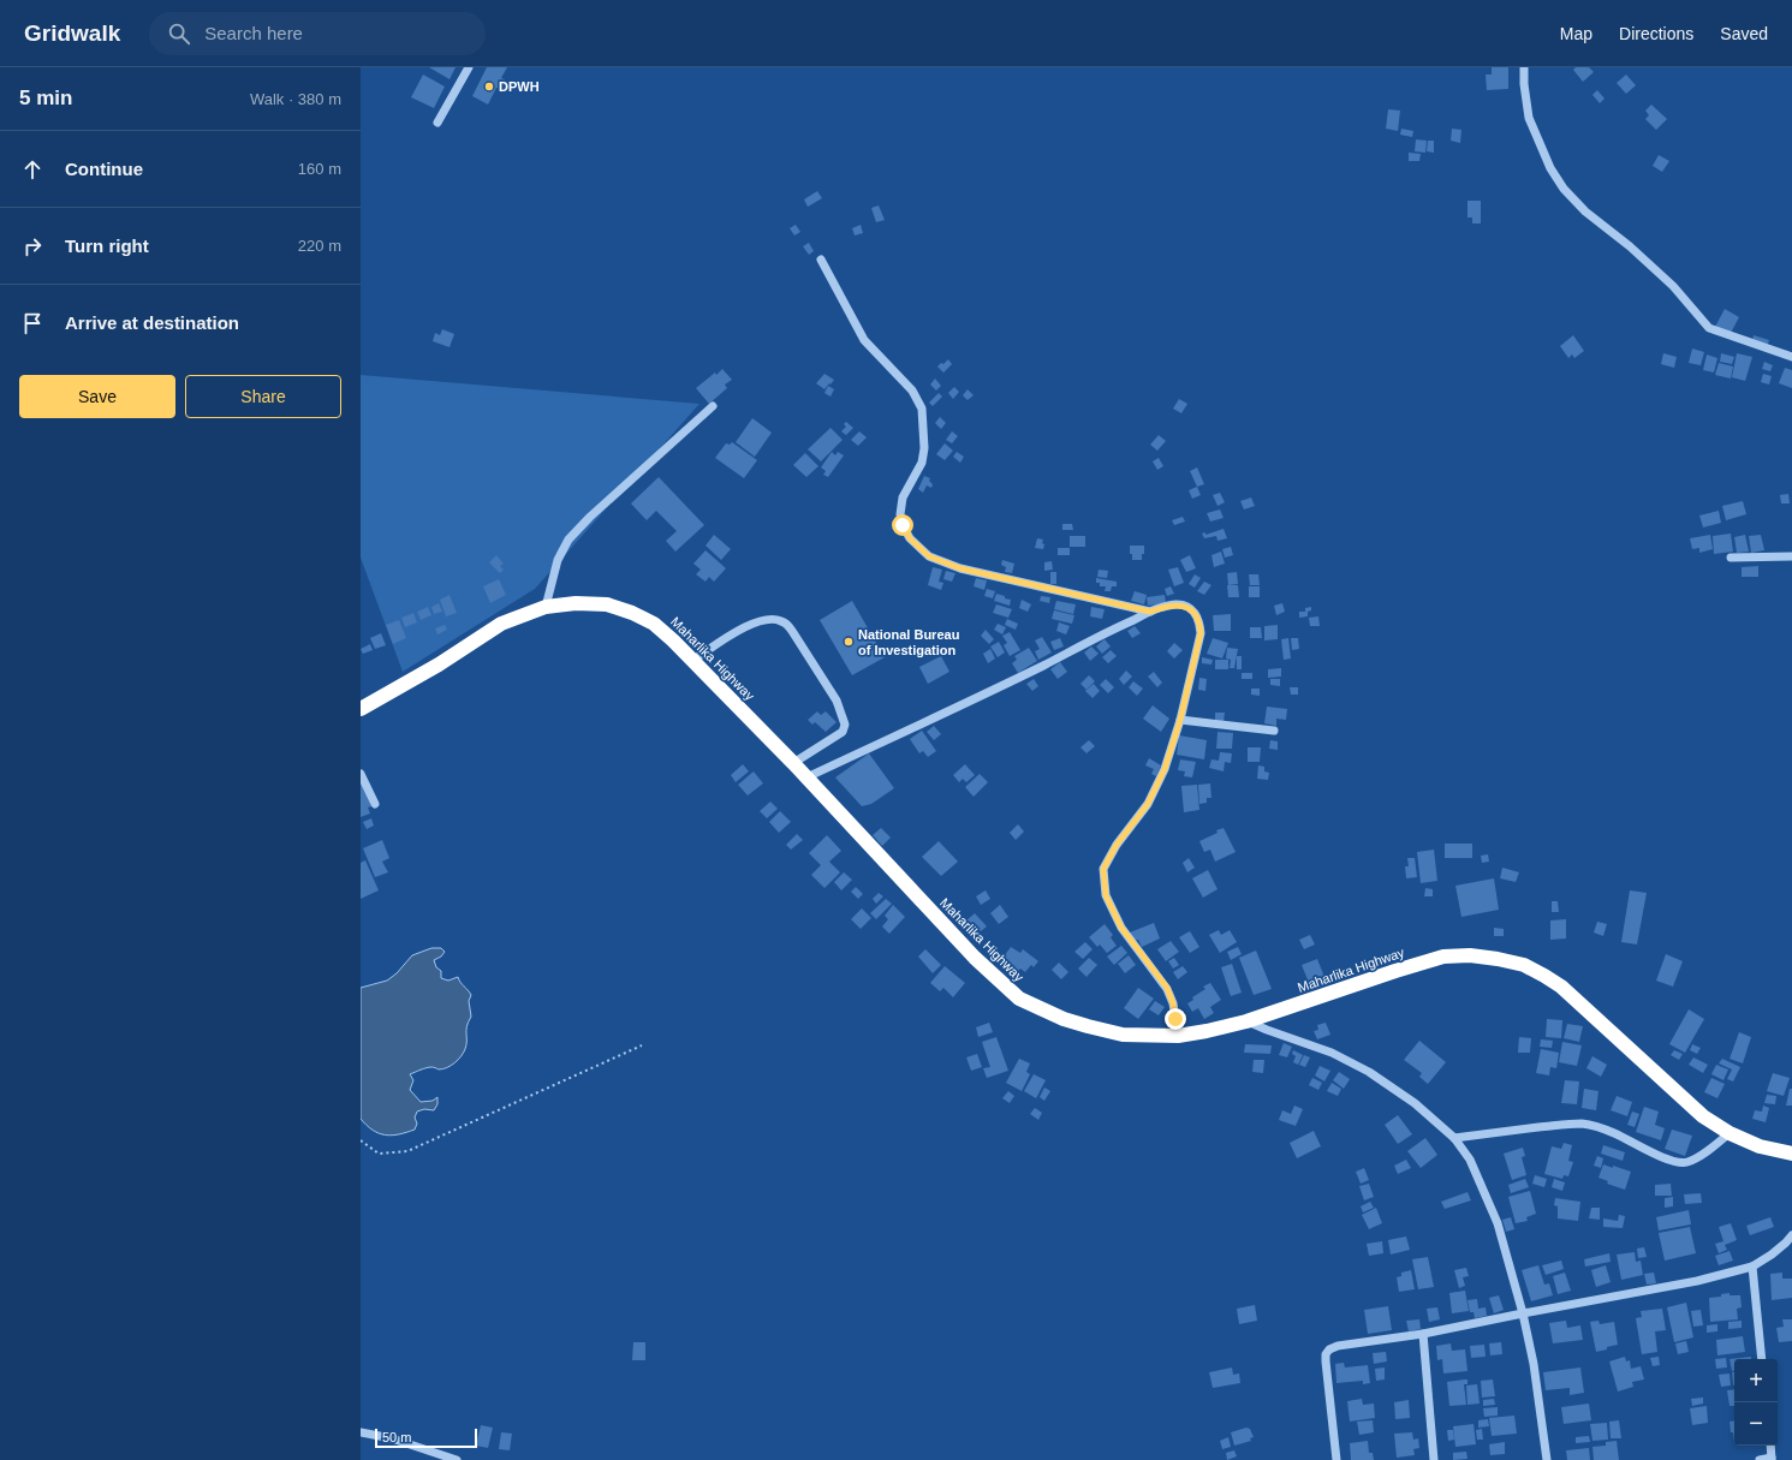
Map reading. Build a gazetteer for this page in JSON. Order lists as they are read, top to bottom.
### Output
{
  "streets": {
    "highway": ["Maharlika Highway"]
  },
  "places": ["DPWH", "National Bureau of Investigation"],
  "scale_bar": "50 m",
  "page": {
    "header": "Gridwalk",
    "search": "Search here",
    "nav": ["Map", "Directions", "Saved"],
    "heading": ["5 min", "Walk · 380 m"],
    "list": [
      ["Continue", "160 m"],
      ["Turn right", "220 m"],
      "Arrive at destination"
    ],
    "buttons": ["Save", "Share"],
    "map_buttons": ["+", "−"],
    "scale": "50 m"
  }
}
